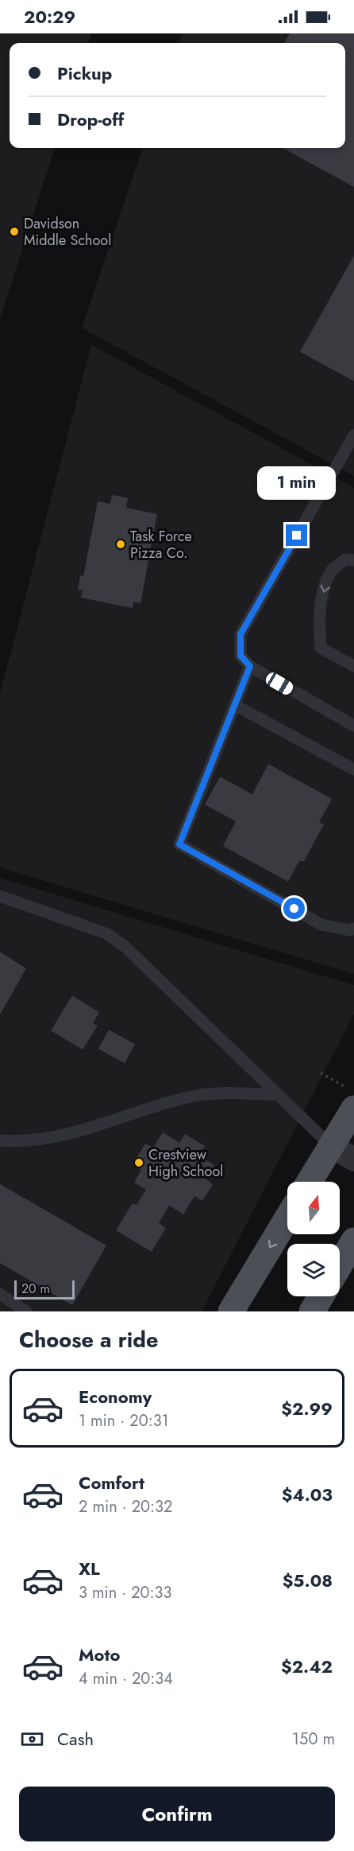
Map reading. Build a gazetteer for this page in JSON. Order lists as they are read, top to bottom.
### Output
{
  "places": ["Davidson Middle School", "Task Force Pizza Co.", "Crestview High School"],
  "scale_bar": "20 m",
  "north": "top",
  "page": {
    "status": "20:29",
    "banner": ["Pickup", "Drop-off"],
    "bubble": "1 min",
    "scale": "20 m",
    "heading": "Choose a ride",
    "list": [
      {
        "name": "Economy",
        "note": "1 min · 20:31",
        "value": "$2.99"
      },
      {
        "name": "Comfort",
        "note": "2 min · 20:32",
        "value": "$4.03"
      },
      {
        "name": "XL",
        "note": "3 min · 20:33",
        "value": "$5.08"
      },
      {
        "name": "Moto",
        "note": "4 min · 20:34",
        "value": "$2.42"
      }
    ],
    "pay": ["Cash", "150 m"],
    "buttons": "Confirm"
  }
}
